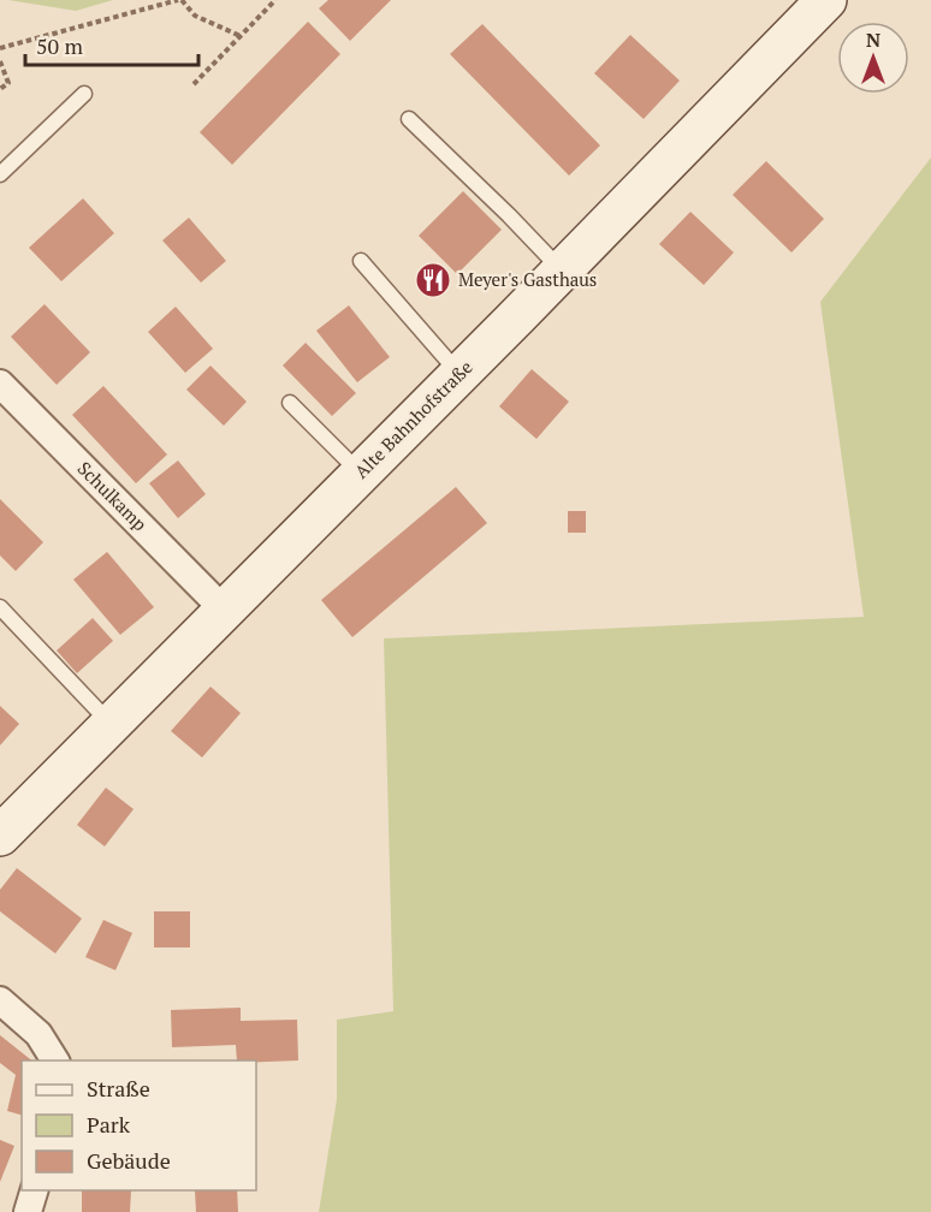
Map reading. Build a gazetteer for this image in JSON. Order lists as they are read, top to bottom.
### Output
{
  "streets": {
    "street": ["Alte Bahnhofstraße", "Schulkamp"]
  },
  "crossings": [
    ["Alte Bahnhofstraße", "Schulkamp"]
  ],
  "places": {
    "restaurant": ["Meyer's Gasthaus"]
  },
  "legend": ["Straße", "Park", "Gebäude"],
  "scale_bar": "50 m",
  "north": "top"
}
